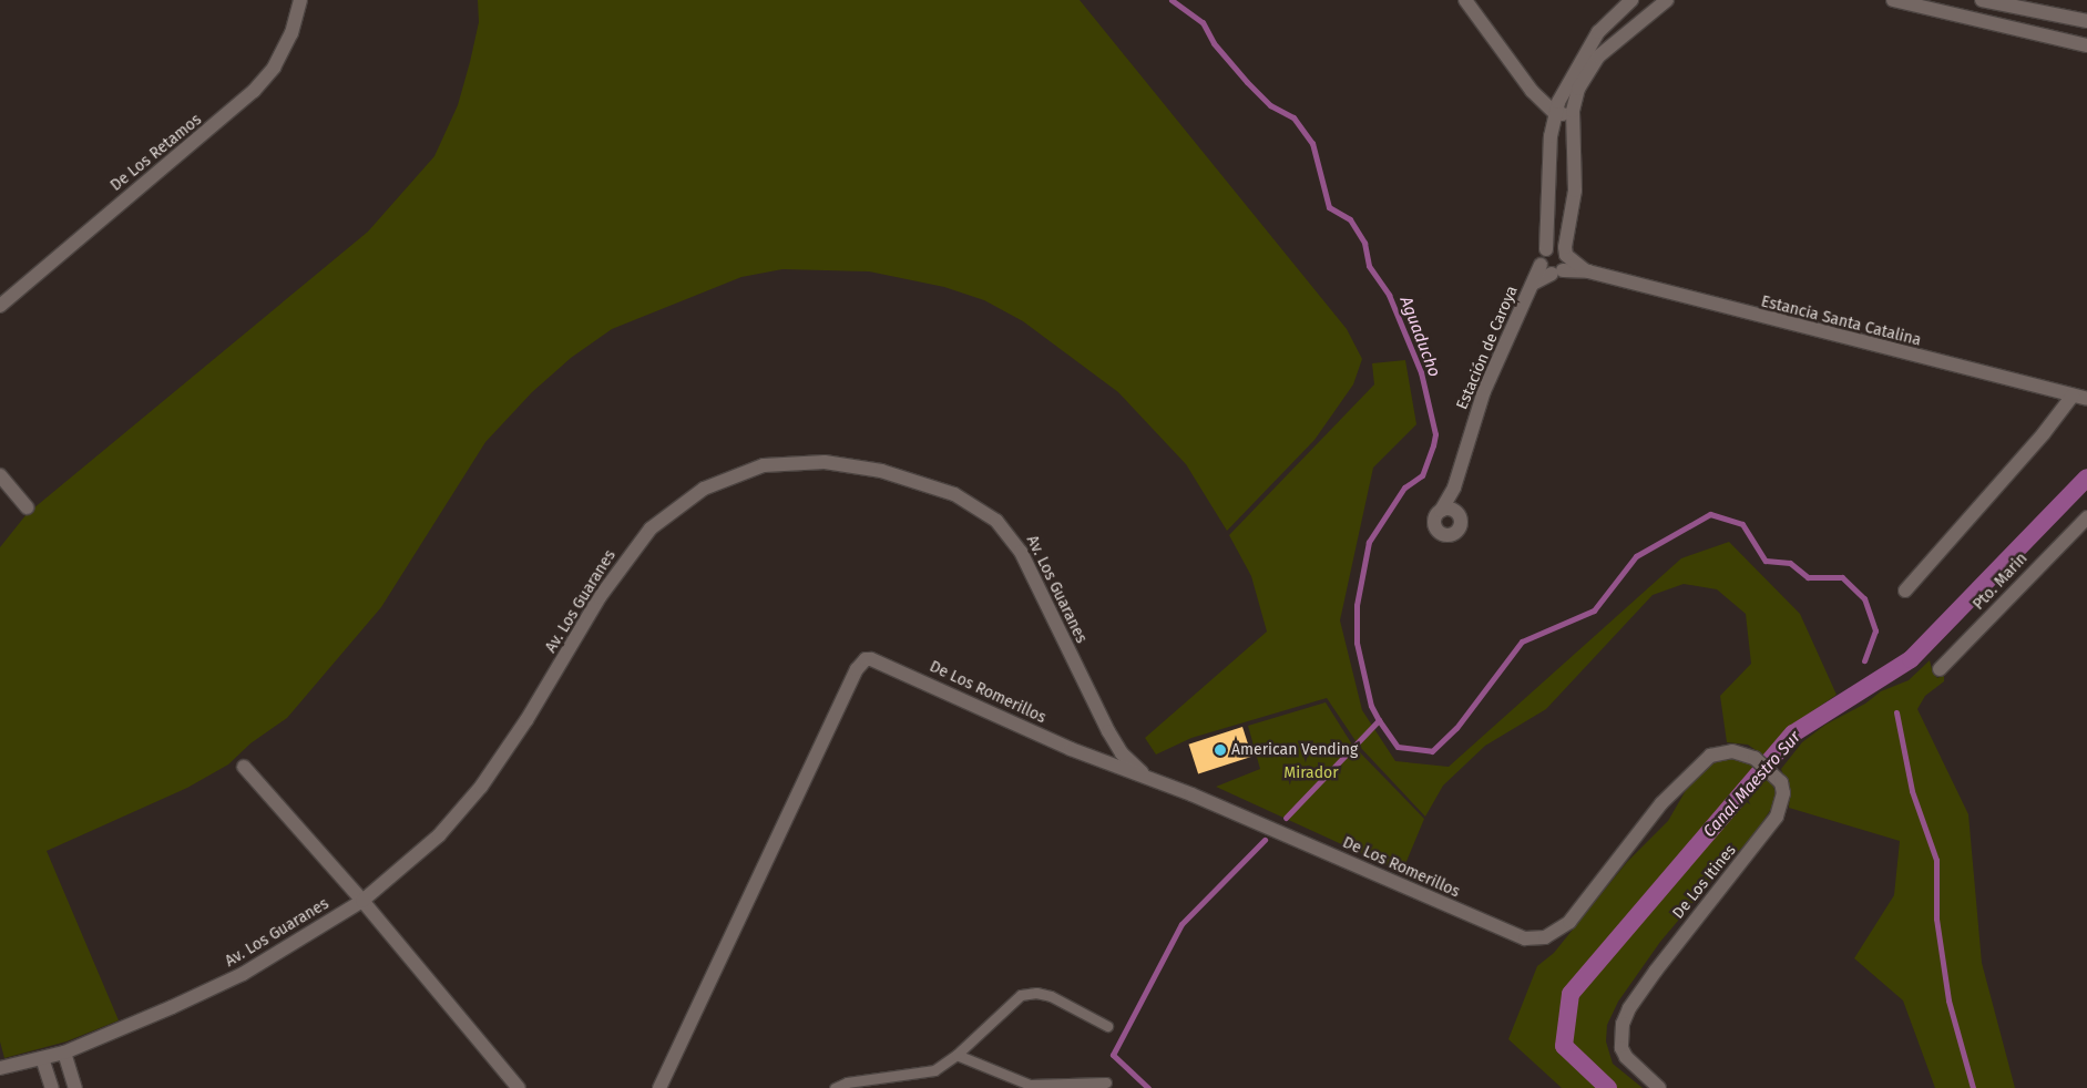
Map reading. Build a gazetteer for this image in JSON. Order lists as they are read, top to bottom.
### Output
{
  "streets": {
    "street": [
      "De Los Retamos",
      "Estancia Santa Catalina",
      "Estación de Caroya",
      "Pto. Marin",
      "Av. Los Guaranes",
      "De Los Romerillos",
      "De Los Itines"
    ]
  },
  "crossings": [
    ["Estancia Santa Catalina", "Estación de Caroya"],
    ["Av. Los Guaranes", "De Los Romerillos"],
    ["De Los Romerillos", "De Los Itines"]
  ],
  "water": ["Aguaducho", "Canal Maestro Sur"],
  "parks": ["Mirador"],
  "places": ["American Vending"]
}
